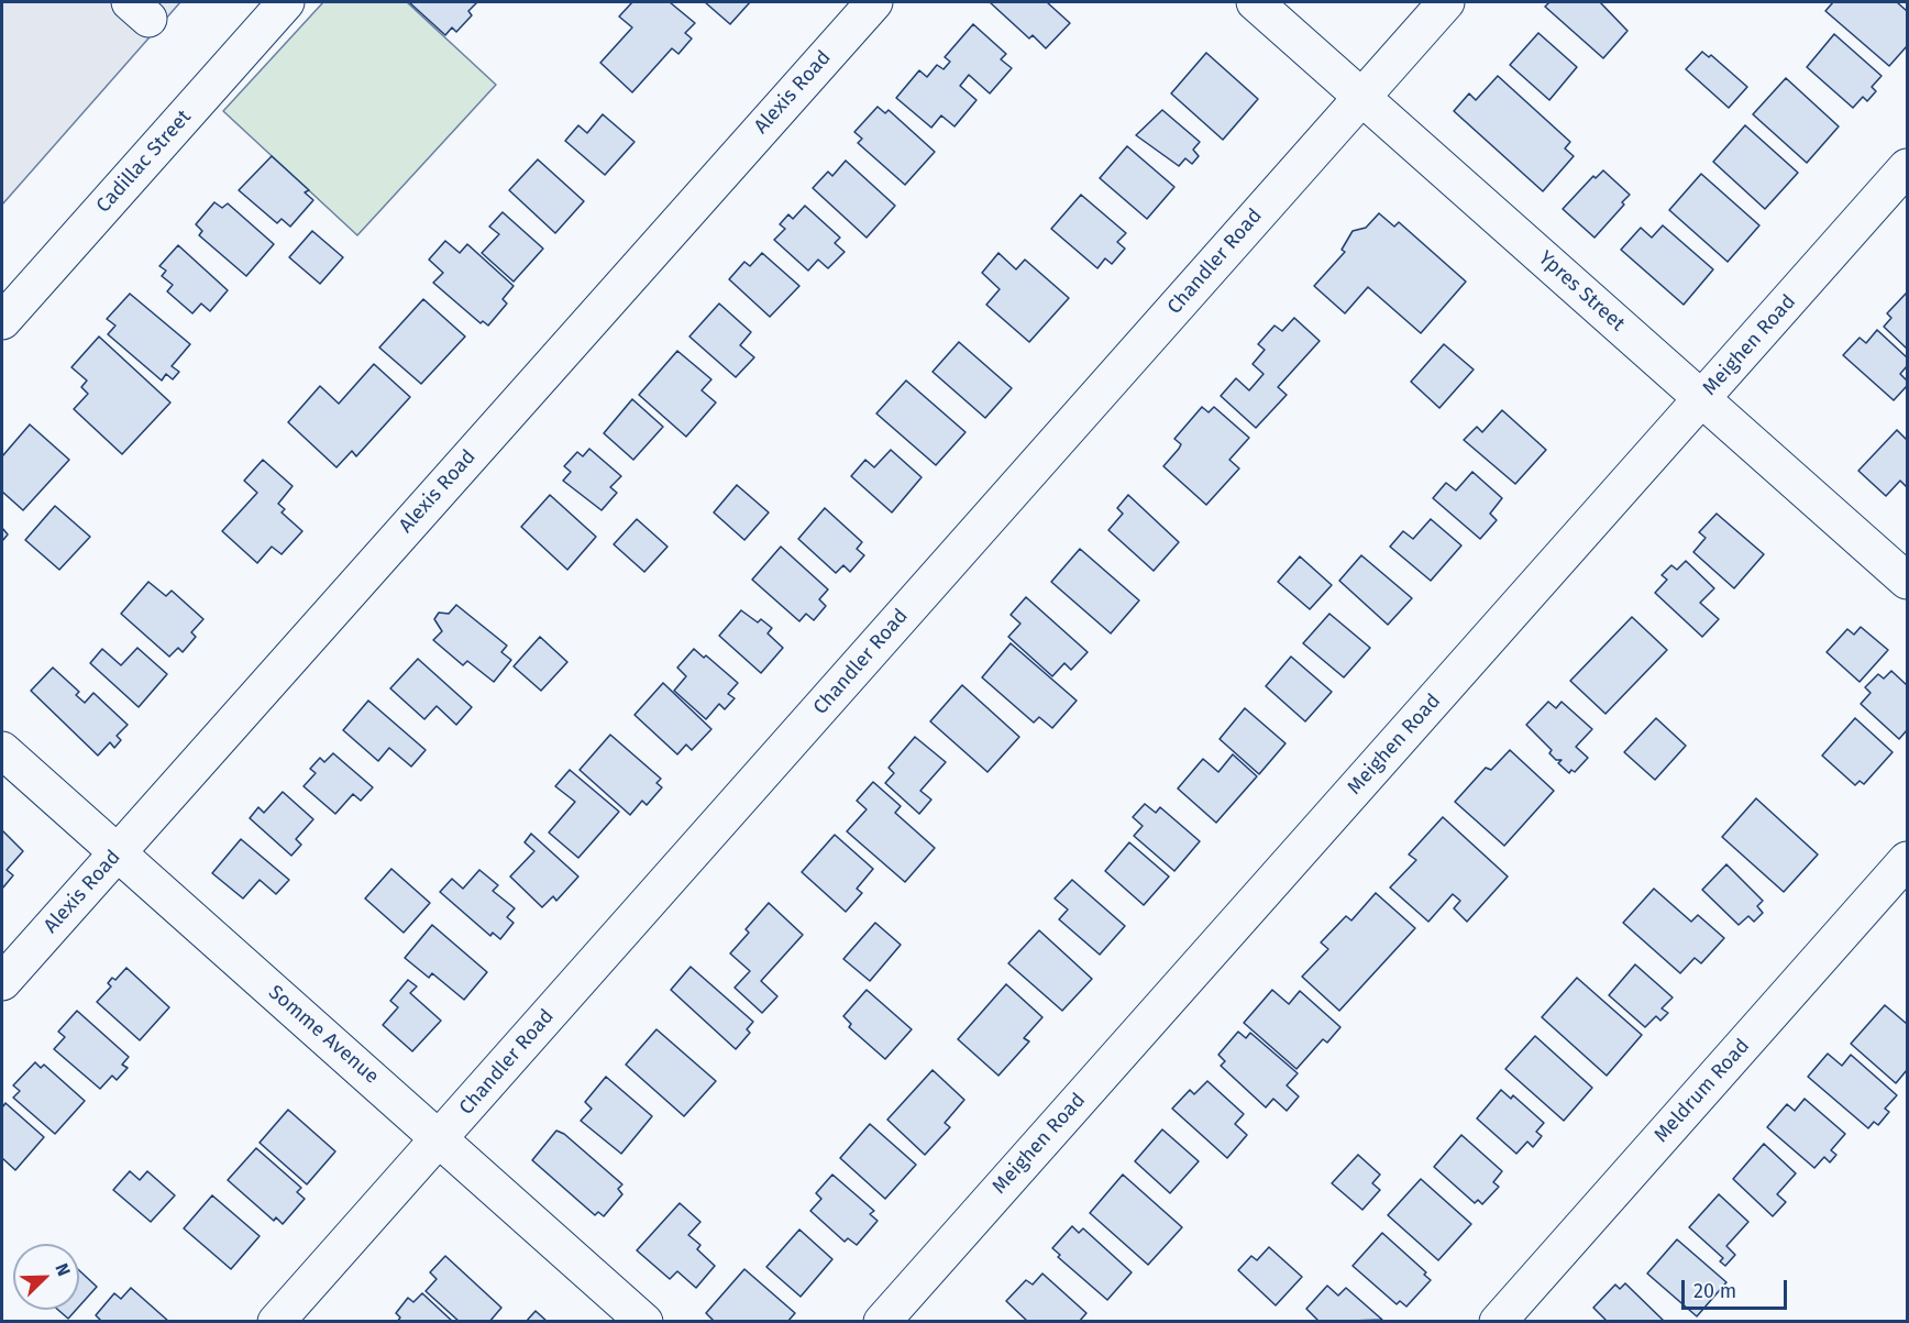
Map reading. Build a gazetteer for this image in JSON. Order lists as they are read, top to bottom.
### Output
{
  "streets": {
    "street": [
      "Alexis Road",
      "Cadillac Street",
      "Chandler Road",
      "Ypres Street",
      "Meighen Road",
      "Somme Avenue",
      "Meldrum Road"
    ]
  },
  "crossings": [
    ["Alexis Road", "Somme Avenue"],
    ["Chandler Road", "Ypres Street"],
    ["Chandler Road", "Somme Avenue"],
    ["Ypres Street", "Meighen Road"]
  ],
  "scale_bar": "20 m",
  "north": "top right"
}
